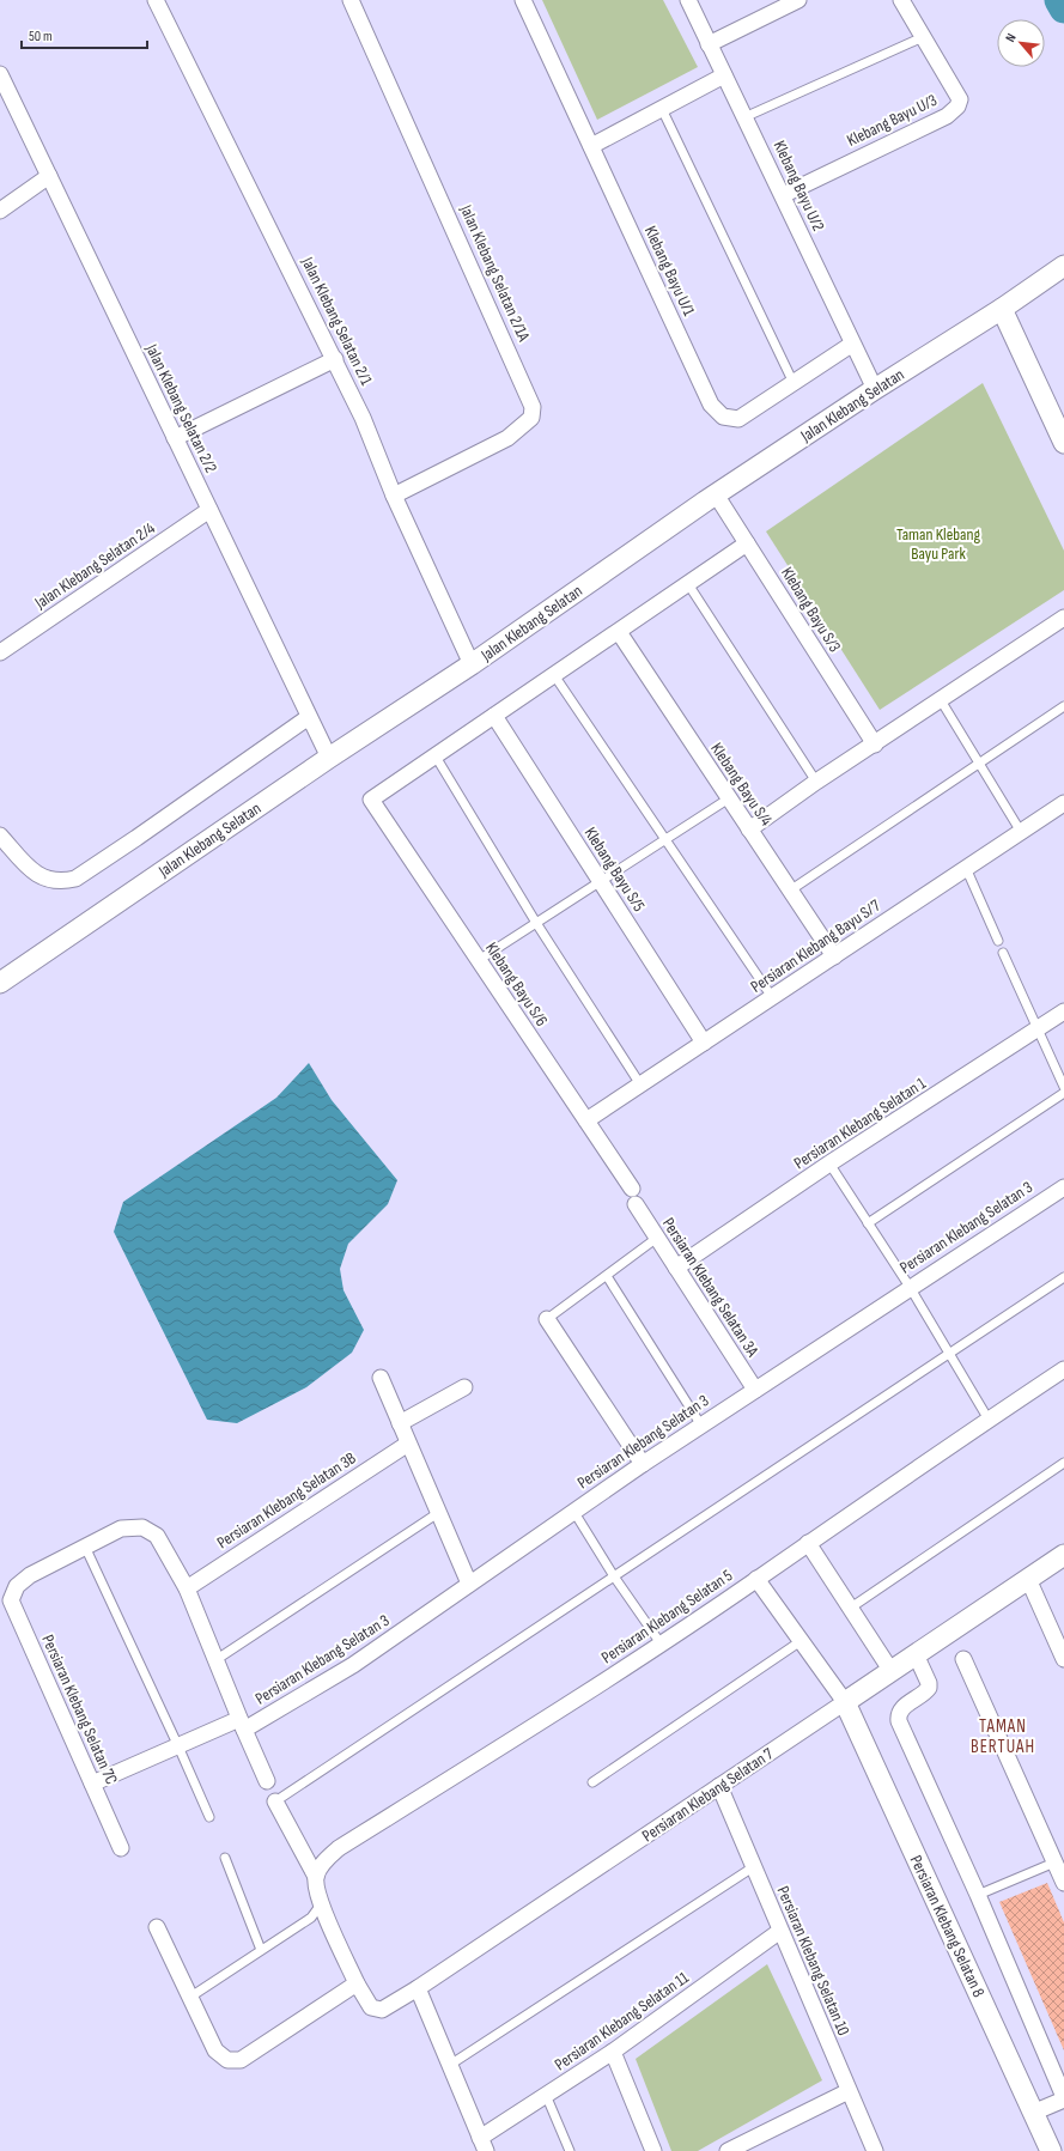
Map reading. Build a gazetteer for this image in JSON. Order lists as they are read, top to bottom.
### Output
{
  "streets": {
    "street": [
      "Klebang Bayu U/3",
      "Klebang Bayu U/2",
      "Klebang Bayu U/1",
      "Jalan Klebang Selatan 2/1A",
      "Jalan Klebang Selatan 2/1",
      "Jalan Klebang Selatan",
      "Jalan Klebang Selatan 2/2",
      "Jalan Klebang Selatan 2/4",
      "Klebang Bayu S/3",
      "Klebang Bayu S/4",
      "Klebang Bayu S/5",
      "Persiaran Klebang Bayu S/7",
      "Klebang Bayu S/6",
      "Persiaran Klebang Selatan 1",
      "Persiaran Klebang Selatan 3",
      "Persiaran Klebang Selatan 3A",
      "Persiaran Klebang Selatan 3B",
      "Persiaran Klebang Selatan 5",
      "Persiaran Klebang Selatan 7C",
      "Persiaran Klebang Selatan 7",
      "Persiaran Klebang Selatan 8",
      "Persiaran Klebang Selatan 10",
      "Persiaran Klebang Selatan 11"
    ]
  },
  "crossings": [
    ["Klebang Bayu U/3", "Klebang Bayu U/2"],
    ["Klebang Bayu U/2", "Klebang Bayu U/1"],
    ["Klebang Bayu U/2", "Jalan Klebang Selatan"],
    ["Jalan Klebang Selatan 2/1A", "Jalan Klebang Selatan 2/1"],
    ["Jalan Klebang Selatan 2/1", "Jalan Klebang Selatan"],
    ["Jalan Klebang Selatan", "Jalan Klebang Selatan 2/2"],
    ["Jalan Klebang Selatan", "Klebang Bayu S/3"],
    ["Jalan Klebang Selatan 2/2", "Jalan Klebang Selatan 2/4"],
    ["Klebang Bayu S/4", "Persiaran Klebang Bayu S/7"],
    ["Klebang Bayu S/5", "Persiaran Klebang Bayu S/7"],
    ["Persiaran Klebang Bayu S/7", "Klebang Bayu S/6"],
    ["Klebang Bayu S/6", "Persiaran Klebang Selatan 3A"],
    ["Persiaran Klebang Selatan 1", "Persiaran Klebang Selatan 3A"],
    ["Persiaran Klebang Selatan 3", "Persiaran Klebang Selatan 3A"],
    ["Persiaran Klebang Selatan 3", "Persiaran Klebang Selatan 7C"],
    ["Persiaran Klebang Selatan 7", "Persiaran Klebang Selatan 8"],
    ["Persiaran Klebang Selatan 7", "Persiaran Klebang Selatan 10"],
    ["Persiaran Klebang Selatan 10", "Persiaran Klebang Selatan 11"]
  ],
  "districts": ["TAMAN BERTUAH"],
  "parks": ["Taman Klebang Bayu Park"],
  "scale_bar": "50 m",
  "north": "top left"
}
